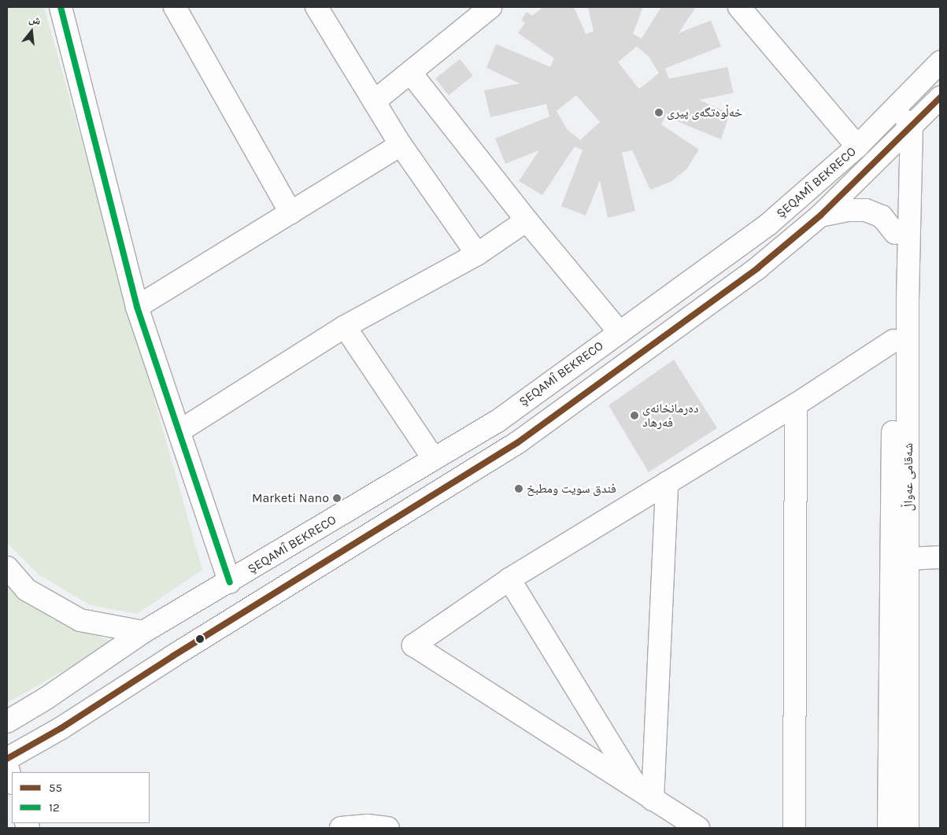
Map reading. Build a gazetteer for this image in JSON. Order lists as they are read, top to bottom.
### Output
{
  "streets": {
    "street": ["ŞEQAMÎ BEKRECO", "شەقامی عەواڵ"]
  },
  "places": [
    "خەڵوەتگەی پیری",
    "دەرمانخانەی فەرھاد",
    "فندق سويت ومطبخ",
    "Marketi Nano"
  ],
  "lines": ["transit line 12", "transit line 55"],
  "legend": ["55", "12"],
  "north": "top"
}
